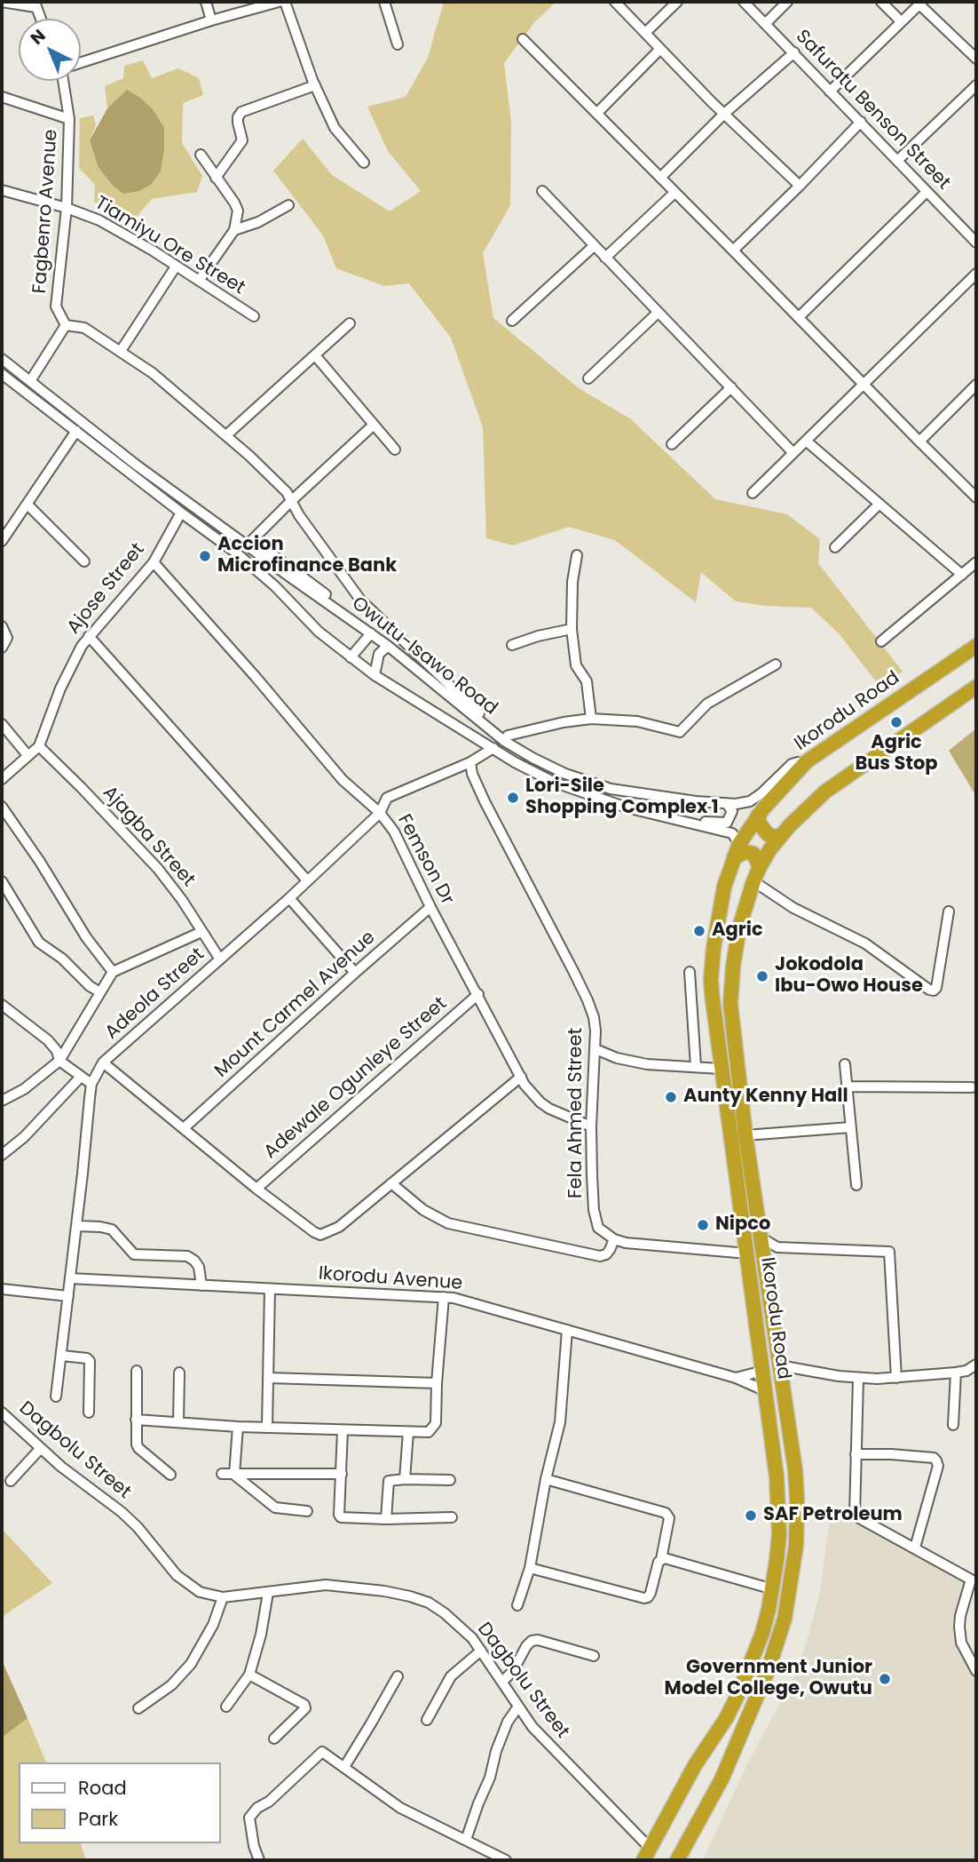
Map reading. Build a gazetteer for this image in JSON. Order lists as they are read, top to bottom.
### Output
{
  "streets": {
    "highway": ["Ikorodu Road"],
    "street": [
      "Safuratu Benson Street",
      "Fagbenro Avenue",
      "Tiamiyu Ore Street",
      "Ajose Street",
      "Owutu-Isawo Road",
      "Ajagba Street",
      "Femson Dr",
      "Adeola Street",
      "Mount Carmel Avenue",
      "Adewale Ogunleye Street",
      "Fela Ahmed Street",
      "Ikorodu Avenue",
      "Dagbolu Street"
    ]
  },
  "crossings": [
    ["Fagbenro Avenue", "Tiamiyu Ore Street"],
    ["Ajose Street", "Owutu-Isawo Road"],
    ["Ajose Street", "Ajagba Street"],
    ["Ajose Street", "Femson Dr"],
    ["Owutu-Isawo Road", "Ikorodu Road"],
    ["Owutu-Isawo Road", "Adeola Street"],
    ["Ikorodu Road", "Ikorodu Avenue"],
    ["Ikorodu Road", "Dagbolu Street"],
    ["Ajagba Street", "Adeola Street"],
    ["Femson Dr", "Adeola Street"],
    ["Femson Dr", "Mount Carmel Avenue"],
    ["Femson Dr", "Adewale Ogunleye Street"],
    ["Femson Dr", "Fela Ahmed Street"],
    ["Adeola Street", "Fela Ahmed Street"],
    ["Adeola Street", "Ikorodu Avenue"]
  ],
  "places": [
    "Accion Microfinance Bank",
    "Agric Bus Stop",
    "Lori-Sile Shopping Complex 1",
    "Agric",
    "Jokodola Ibu-Owo House",
    "Aunty Kenny Hall",
    "Nipco",
    "SAF Petroleum",
    "Government Junior Model College, Owutu"
  ],
  "legend": ["Road", "Park"],
  "north": "top left"
}
